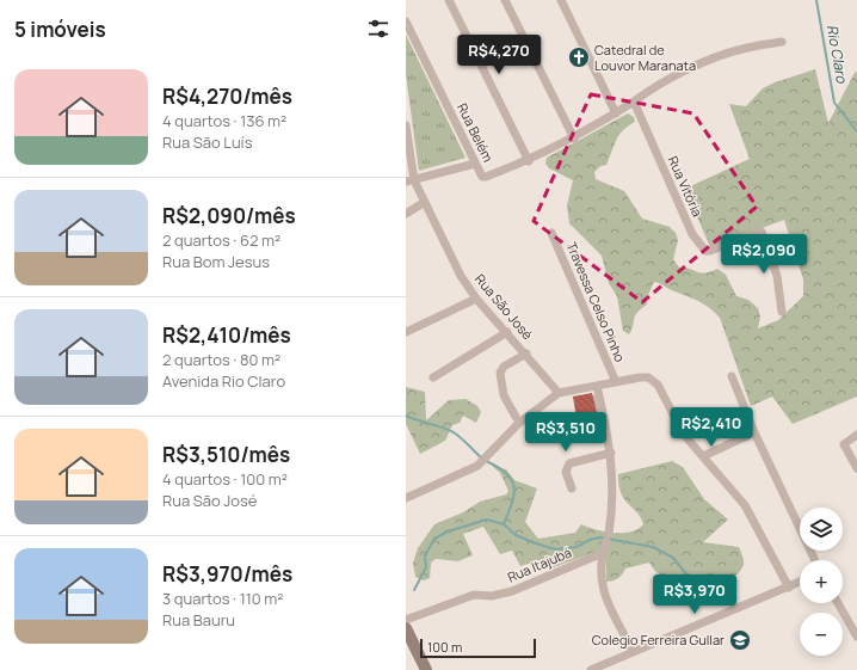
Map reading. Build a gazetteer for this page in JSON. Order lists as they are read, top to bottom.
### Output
{
  "streets": {
    "street": [
      "Rua Belém",
      "Rua Vitória",
      "Travessa Celso Pinho",
      "Rua São José",
      "Rua Itajubá"
    ]
  },
  "water": ["Rio Claro"],
  "places": {
    "church": ["Catedral de Louvor Maranata"],
    "school or university": ["Colegio Ferreira Gullar"]
  },
  "scale_bar": "100 m",
  "page": {
    "heading": "5 imóveis",
    "price": [
      "R$4,270",
      "R$2,090",
      "R$2,410",
      "R$3,510",
      "R$3,970"
    ],
    "list": [
      {
        "name": "R$4,270/mês",
        "note": "4 quartos · 136 m² · Rua São Luís"
      },
      {
        "name": "R$2,090/mês",
        "note": "2 quartos · 62 m² · Rua Bom Jesus"
      },
      {
        "name": "R$2,410/mês",
        "note": "2 quartos · 80 m² · Avenida Rio Claro"
      },
      {
        "name": "R$3,510/mês",
        "note": "4 quartos · 100 m² · Rua São José"
      },
      {
        "name": "R$3,970/mês",
        "note": "3 quartos · 110 m² · Rua Bauru"
      }
    ],
    "map_buttons": ["+", "−"],
    "scale": "100 m"
  }
}
